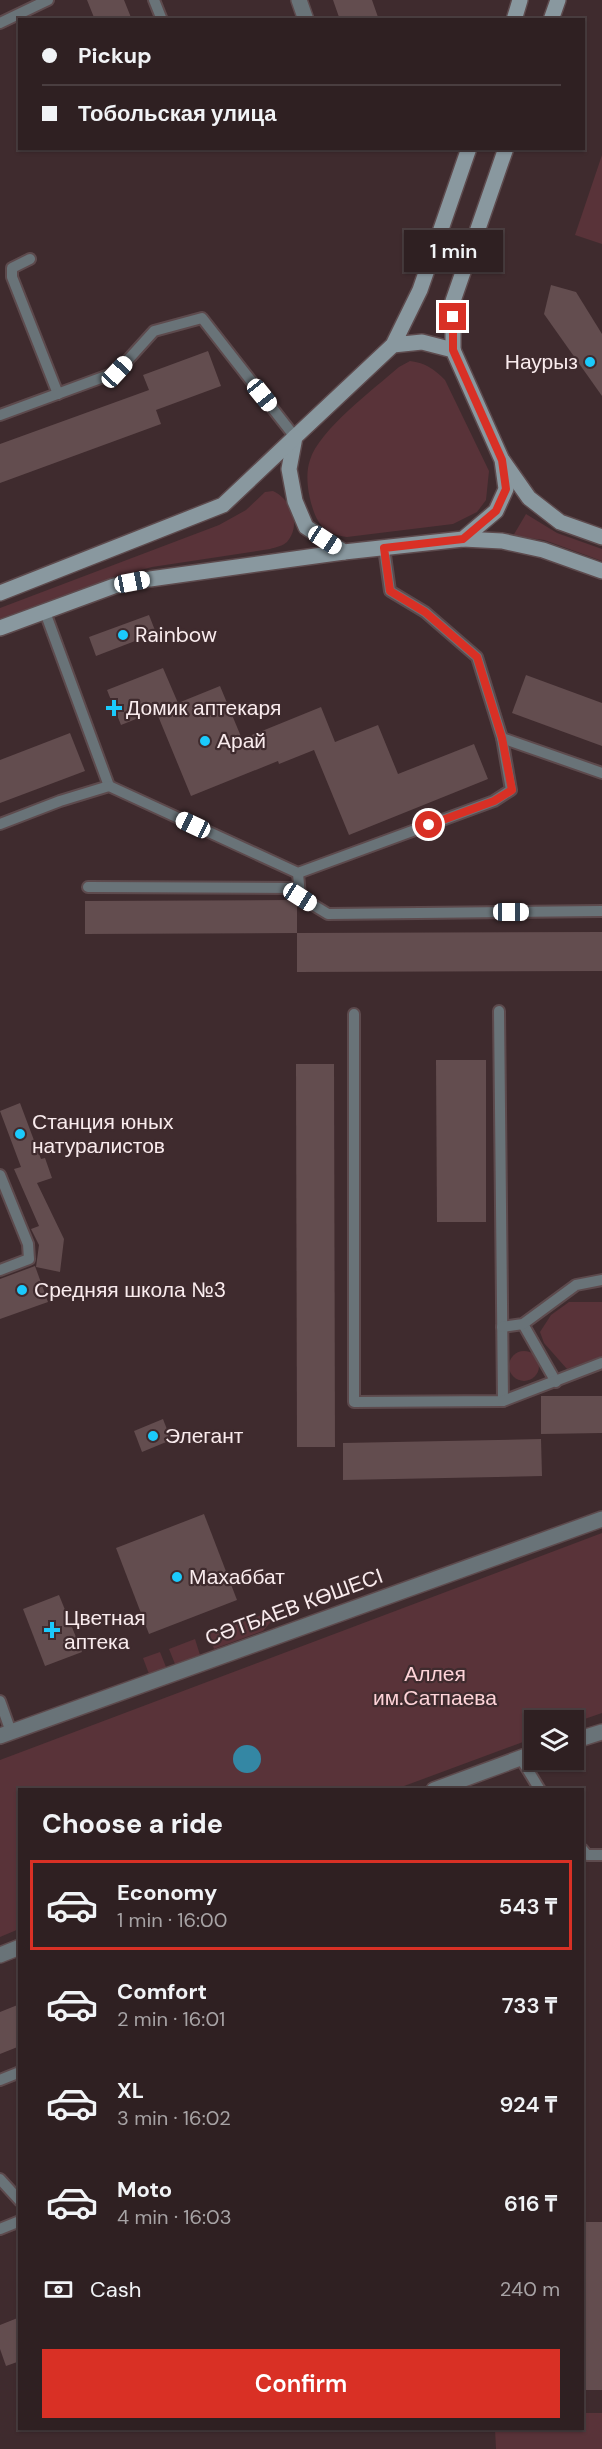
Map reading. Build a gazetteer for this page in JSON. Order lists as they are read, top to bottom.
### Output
{
  "streets": {
    "street": ["СӘТБАЕВ КӨШЕСІ"]
  },
  "parks": ["Аллея им.Сатпаева"],
  "places": {
    "other": [
      "Наурыз",
      "Rainbow",
      "Арай",
      "Станция юных натуралистов",
      "Средняя школа №3",
      "Элегант",
      "Махаббат"
    ],
    "health": ["Домик аптекаря", "Цветная аптека"]
  },
  "page": {
    "banner": ["Pickup", "Тобольская улица"],
    "bubble": "1 min",
    "heading": "Choose a ride",
    "list": [
      {
        "name": "Economy",
        "note": "1 min · 16:00",
        "value": "543 ₸"
      },
      {
        "name": "Comfort",
        "note": "2 min · 16:01",
        "value": "733 ₸"
      },
      {
        "name": "XL",
        "note": "3 min · 16:02",
        "value": "924 ₸"
      },
      {
        "name": "Moto",
        "note": "4 min · 16:03",
        "value": "616 ₸"
      }
    ],
    "pay": ["Cash", "240 m"],
    "buttons": "Confirm"
  }
}
